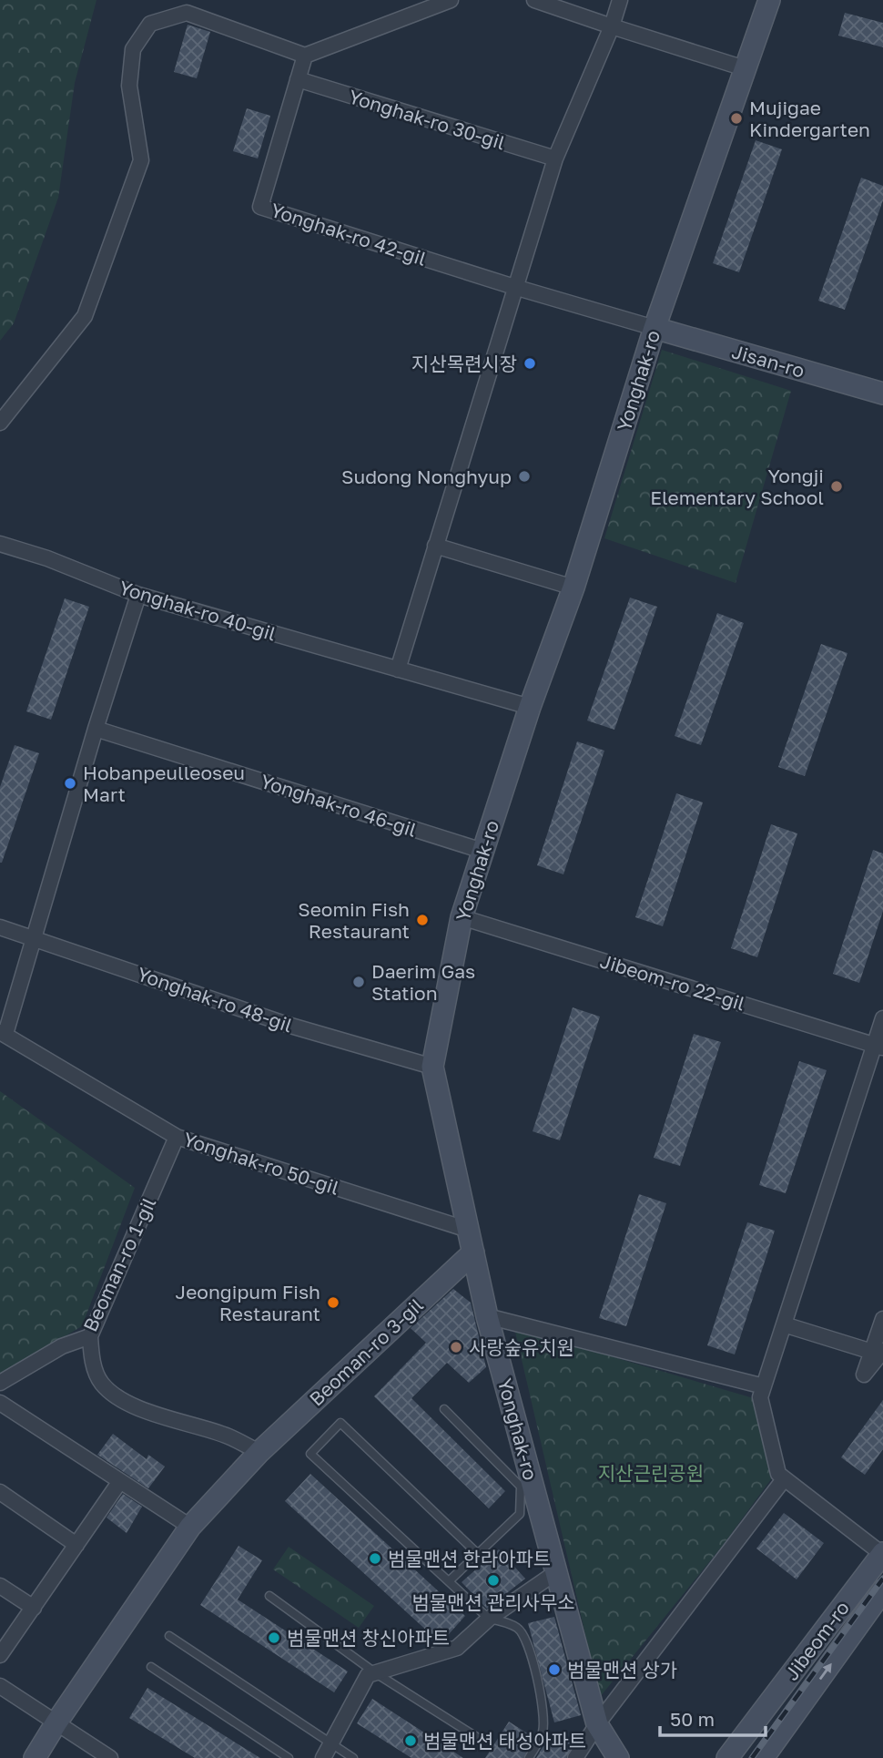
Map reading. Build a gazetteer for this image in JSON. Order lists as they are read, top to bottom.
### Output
{
  "streets": {
    "street": [
      "Yonghak-ro 30-gil",
      "Yonghak-ro 42-gil",
      "Jisan-ro",
      "Yonghak-ro",
      "Yonghak-ro 40-gil",
      "Yonghak-ro 46-gil",
      "Jibeom-ro 22-gil",
      "Yonghak-ro 48-gil",
      "Yonghak-ro 50-gil",
      "Beoman-ro 1-gil",
      "Beoman-ro 3-gil",
      "Jibeom-ro"
    ]
  },
  "crossings": [
    ["Yonghak-ro 30-gil", "Yonghak-ro 42-gil"],
    ["Yonghak-ro 42-gil", "Jisan-ro"],
    ["Yonghak-ro 42-gil", "Yonghak-ro"],
    ["Jisan-ro", "Yonghak-ro"],
    ["Yonghak-ro", "Yonghak-ro 40-gil"],
    ["Yonghak-ro", "Yonghak-ro 46-gil"],
    ["Yonghak-ro", "Jibeom-ro 22-gil"],
    ["Yonghak-ro", "Yonghak-ro 48-gil"],
    ["Yonghak-ro", "Yonghak-ro 50-gil"],
    ["Yonghak-ro", "Beoman-ro 3-gil"],
    ["Yonghak-ro 50-gil", "Beoman-ro 1-gil"]
  ],
  "parks": ["지산근린공원"],
  "places": [
    "Mujigae Kindergarten",
    "지산목련시장",
    "Sudong Nonghyup",
    "Yongji Elementary School",
    "Hobanpeulleoseu Mart",
    "Seomin Fish Restaurant",
    "Daerim Gas Station",
    "Jeongipum Fish Restaurant",
    "사랑숲유치원",
    "범물맨션 한라아파트",
    "범물맨션 관리사무소",
    "범물맨션 창신아파트",
    "범물맨션 상가",
    "범물맨션 태성아파트"
  ],
  "scale_bar": "50 m"
}
